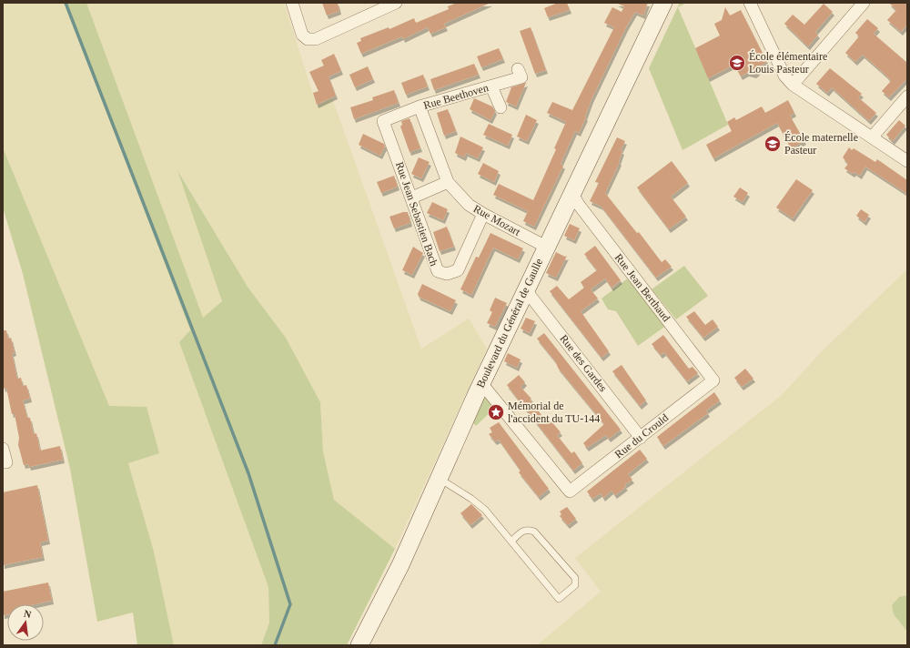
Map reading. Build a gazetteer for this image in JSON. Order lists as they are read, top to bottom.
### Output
{
  "streets": {
    "street": [
      "Rue Beethoven",
      "Rue Jean Sebastien Bach",
      "Rue Mozart",
      "Rue Jean Berthaud",
      "Boulevard du Général de Gaulle",
      "Rue des Gardes",
      "Rue du Crould"
    ]
  },
  "crossings": [
    ["Rue Beethoven", "Rue Jean Sebastien Bach"],
    ["Rue Beethoven", "Rue Mozart"],
    ["Rue Jean Sebastien Bach", "Rue Mozart"],
    ["Rue Mozart", "Boulevard du Général de Gaulle"],
    ["Rue Jean Berthaud", "Boulevard du Général de Gaulle"],
    ["Rue Jean Berthaud", "Rue du Crould"],
    ["Boulevard du Général de Gaulle", "Rue des Gardes"],
    ["Boulevard du Général de Gaulle", "Rue du Crould"],
    ["Rue des Gardes", "Rue du Crould"]
  ],
  "places": {
    "school or university": ["École élémentaire Louis Pasteur", "École maternelle Pasteur"],
    "place": ["Mémorial de l'accident du TU-144"]
  },
  "north": "top"
}
